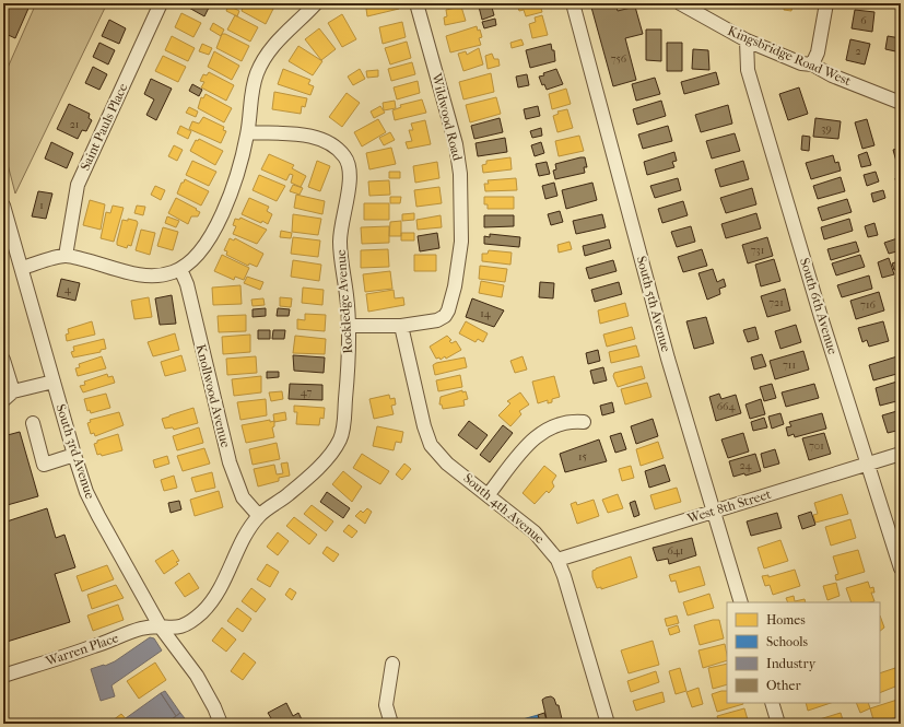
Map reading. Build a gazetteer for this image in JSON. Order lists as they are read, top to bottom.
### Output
{
  "streets": {
    "street": [
      "Kingsbridge Road West",
      "Wildwood Road",
      "Saint Pauls Place",
      "Rockledge Avenue",
      "South 5th Avenue",
      "South 6th Avenue",
      "Knollwood Avenue",
      "South 3rd Avenue",
      "West 8th Street",
      "South 4th Avenue",
      "Warren Place"
    ]
  },
  "crossings": [
    ["Kingsbridge Road West", "South 6th Avenue"],
    ["Wildwood Road", "Rockledge Avenue"],
    ["Wildwood Road", "South 4th Avenue"],
    ["Rockledge Avenue", "Knollwood Avenue"],
    ["Rockledge Avenue", "South 3rd Avenue"],
    ["Rockledge Avenue", "Warren Place"],
    ["South 5th Avenue", "West 8th Street"],
    ["South 6th Avenue", "West 8th Street"],
    ["South 3rd Avenue", "Warren Place"],
    ["West 8th Street", "South 4th Avenue"]
  ],
  "house_numbers": [
    "6",
    "2",
    "756",
    "21",
    "39",
    "1",
    "731",
    "4",
    "721",
    "716",
    "14",
    "711",
    "47",
    "664",
    "701",
    "15",
    "24",
    "641"
  ],
  "legend": [
    "Homes",
    "Schools",
    "Industry",
    "Other"
  ]
}
